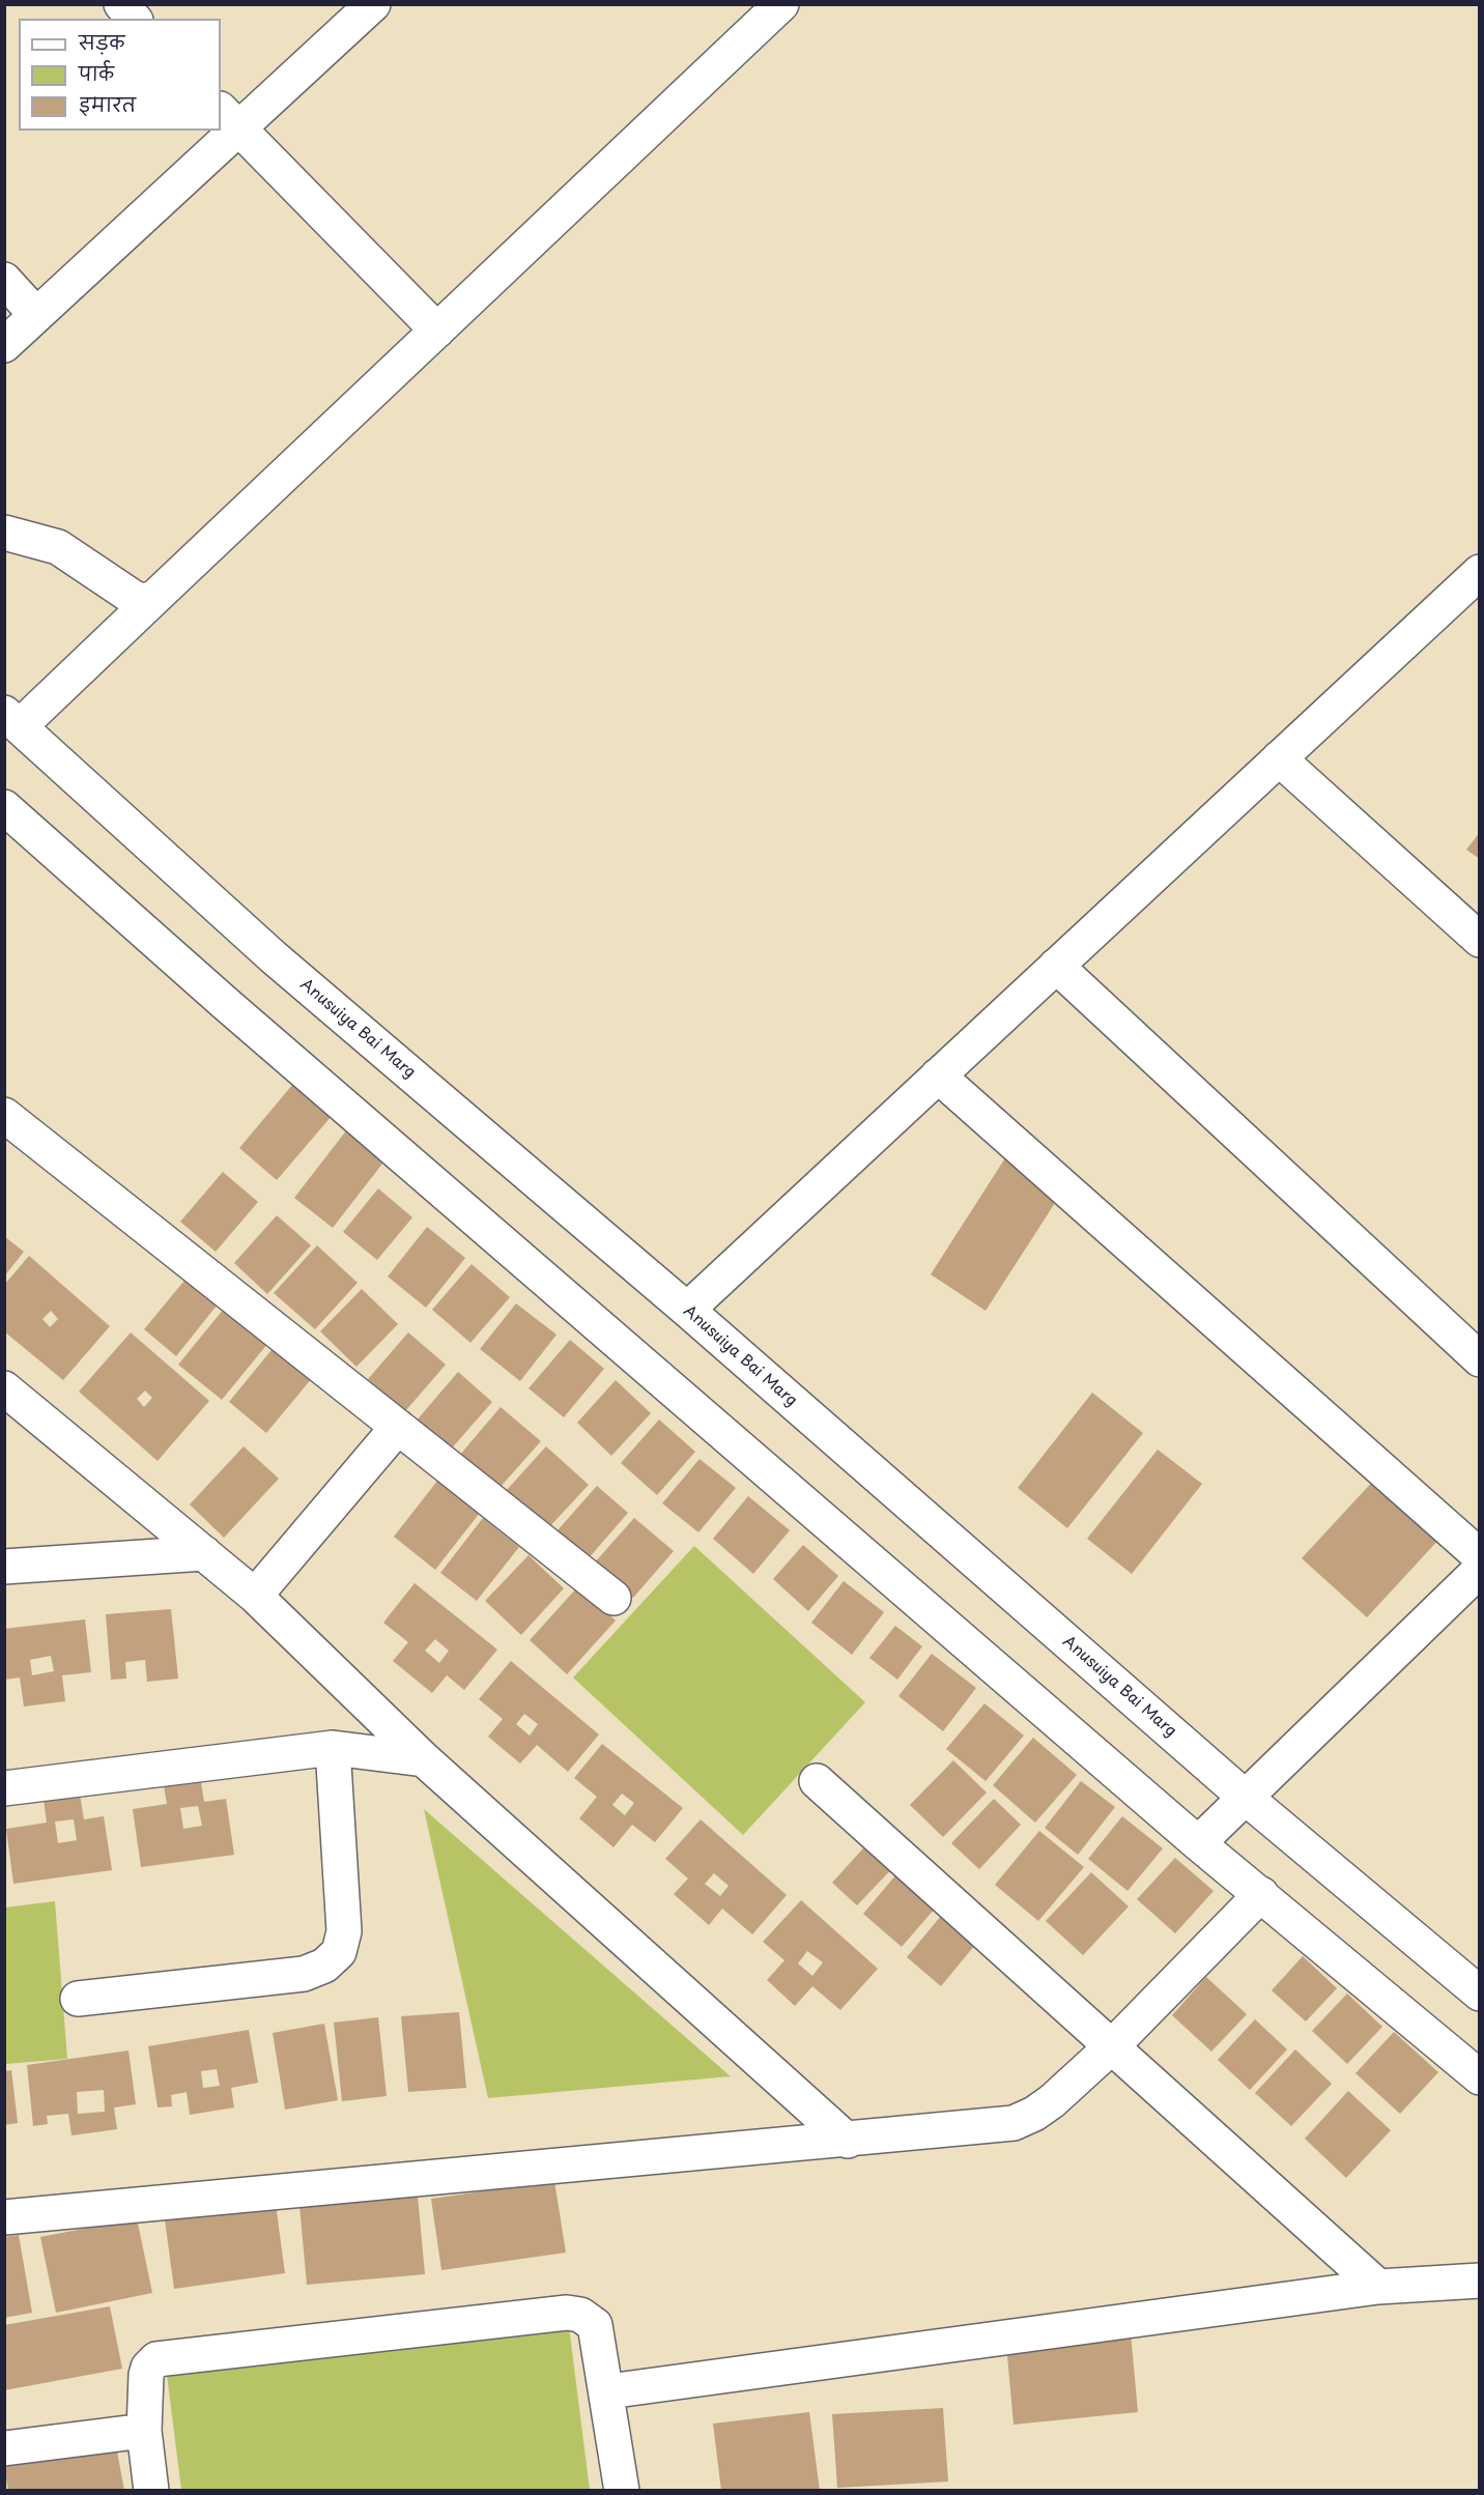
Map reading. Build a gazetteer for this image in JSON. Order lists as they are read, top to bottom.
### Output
{
  "streets": {
    "street": ["Anusuiya Bai Marg"]
  },
  "legend": ["सड़क", "पार्क", "इमारत"]
}
